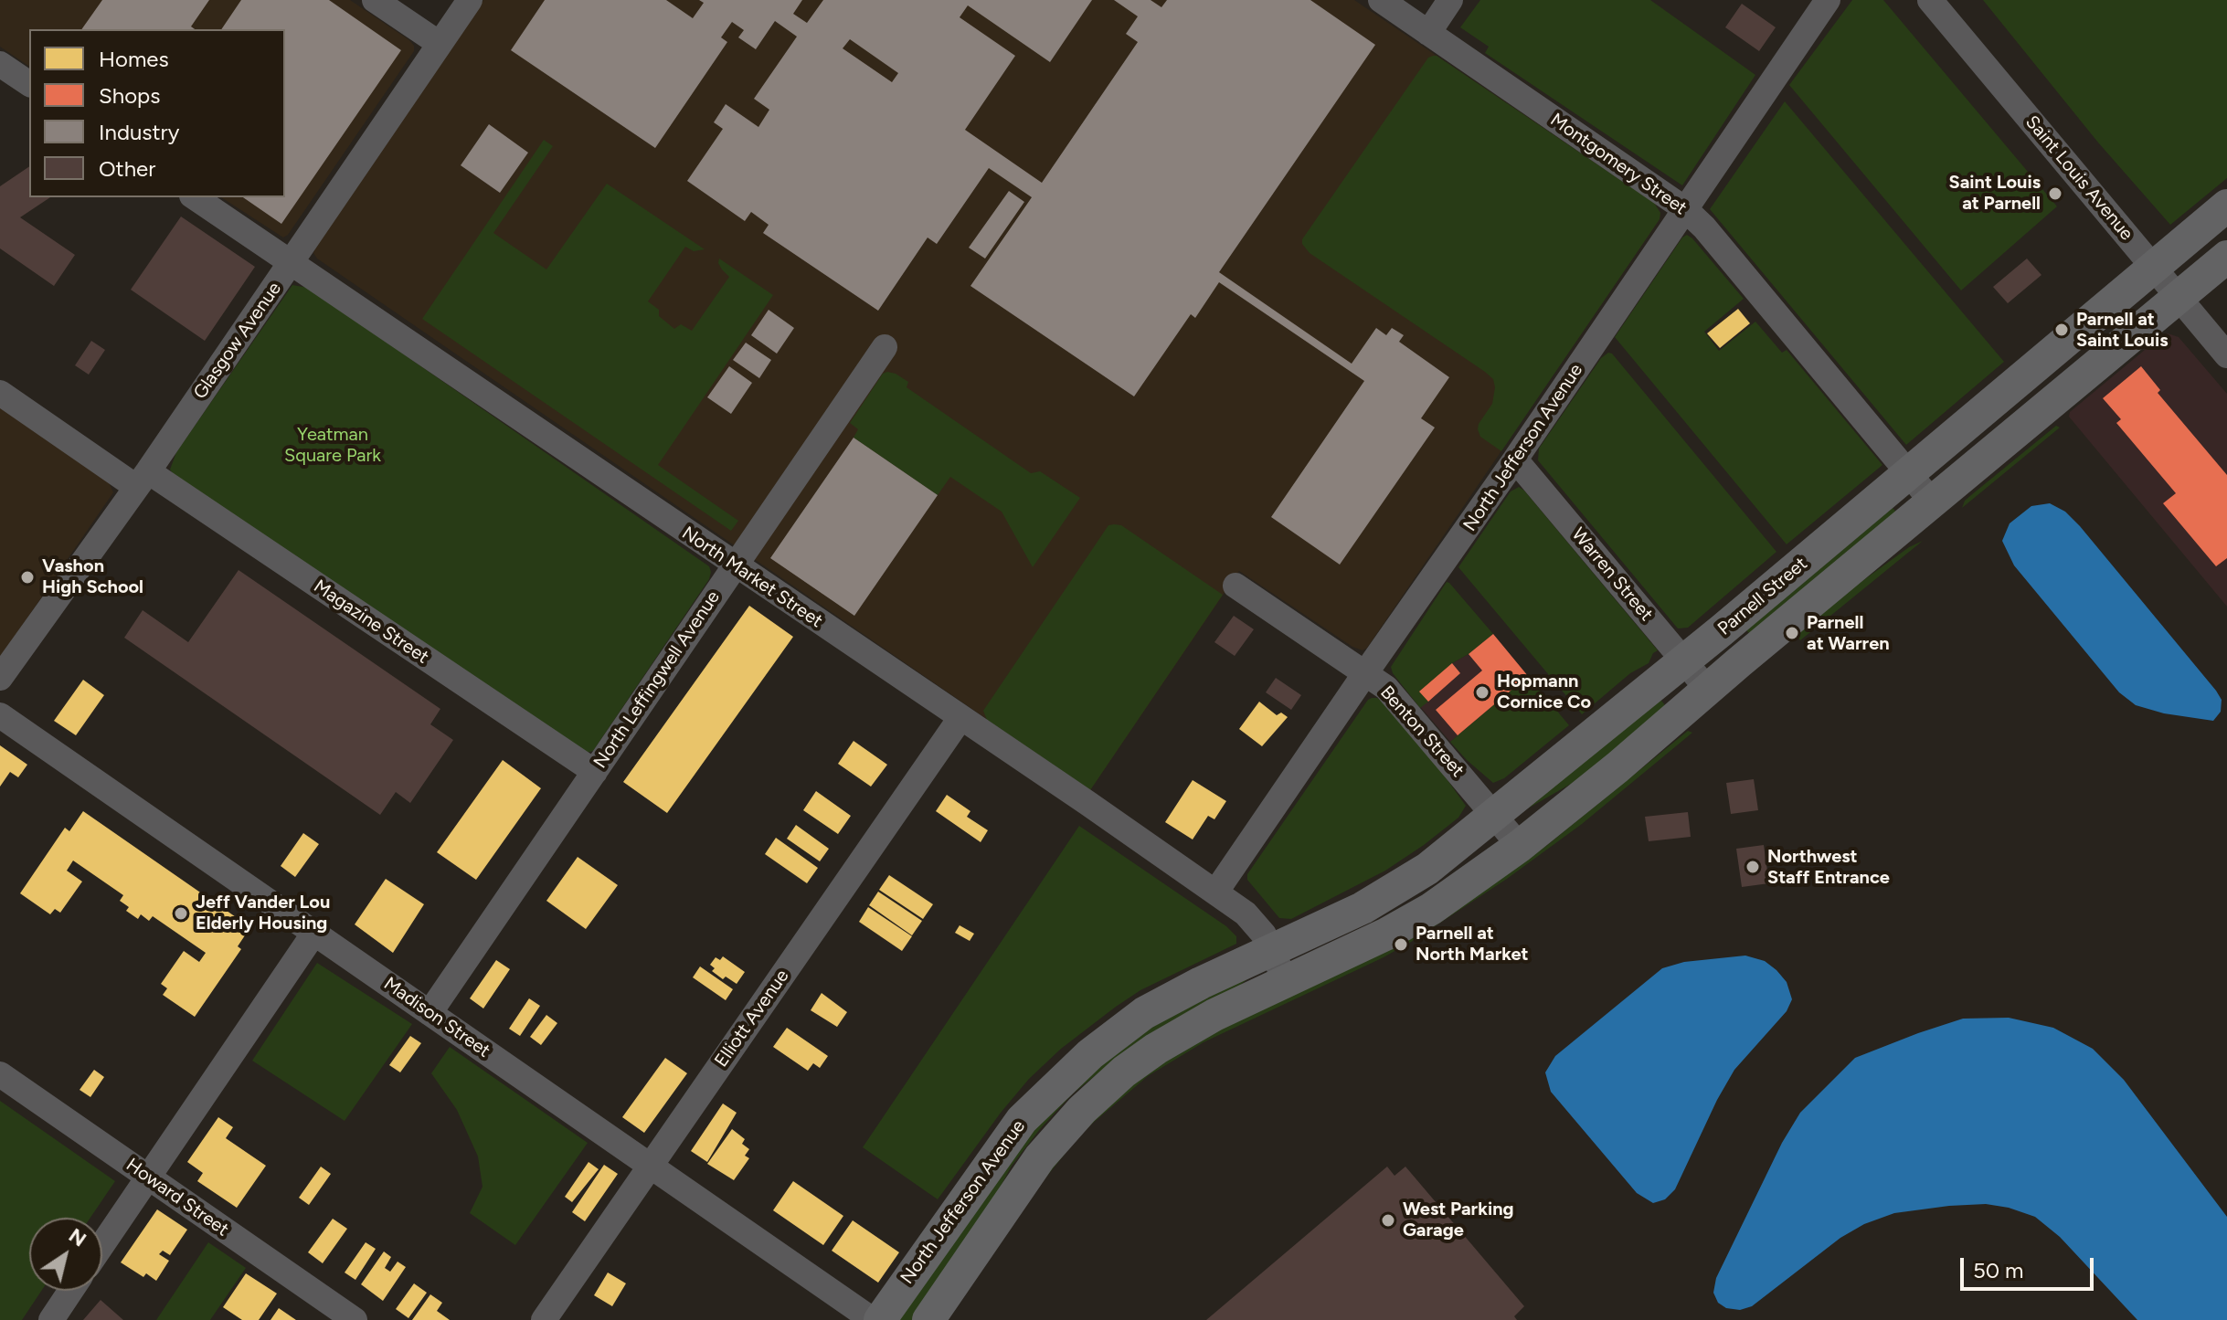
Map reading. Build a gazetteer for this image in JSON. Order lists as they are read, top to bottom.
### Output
{
  "streets": {
    "main road": ["North Jefferson Avenue", "Parnell Street"],
    "street": [
      "Montgomery Street",
      "Saint Louis Avenue",
      "Glasgow Avenue",
      "Warren Street",
      "North Market Street",
      "Magazine Street",
      "North Leffingwell Avenue",
      "Benton Street",
      "Madison Street",
      "Elliott Avenue",
      "Howard Street"
    ]
  },
  "crossings": [
    ["Montgomery Street", "North Jefferson Avenue"],
    ["Montgomery Street", "Parnell Street"],
    ["Saint Louis Avenue", "Parnell Street"],
    ["Glasgow Avenue", "North Market Street"],
    ["Glasgow Avenue", "Magazine Street"],
    ["North Jefferson Avenue", "Warren Street"],
    ["North Jefferson Avenue", "North Market Street"],
    ["North Jefferson Avenue", "Parnell Street"],
    ["North Jefferson Avenue", "Benton Street"],
    ["Warren Street", "Parnell Street"],
    ["North Market Street", "Parnell Street"],
    ["North Market Street", "North Leffingwell Avenue"],
    ["North Market Street", "Elliott Avenue"],
    ["Parnell Street", "Benton Street"],
    ["Magazine Street", "North Leffingwell Avenue"],
    ["North Leffingwell Avenue", "Madison Street"],
    ["Madison Street", "Elliott Avenue"]
  ],
  "parks": ["Yeatman Square Park"],
  "places": [
    "Saint Louis at Parnell",
    "Parnell at Saint Louis",
    "Vashon High School",
    "Parnell at Warren",
    "Hopmann Cornice Co",
    "Northwest Staff Entrance",
    "Jeff Vander Lou Elderly Housing",
    "Parnell at North Market",
    "West Parking Garage"
  ],
  "legend": [
    "Homes",
    "Shops",
    "Industry",
    "Other"
  ],
  "scale_bar": "50 m",
  "north": "top right"
}
